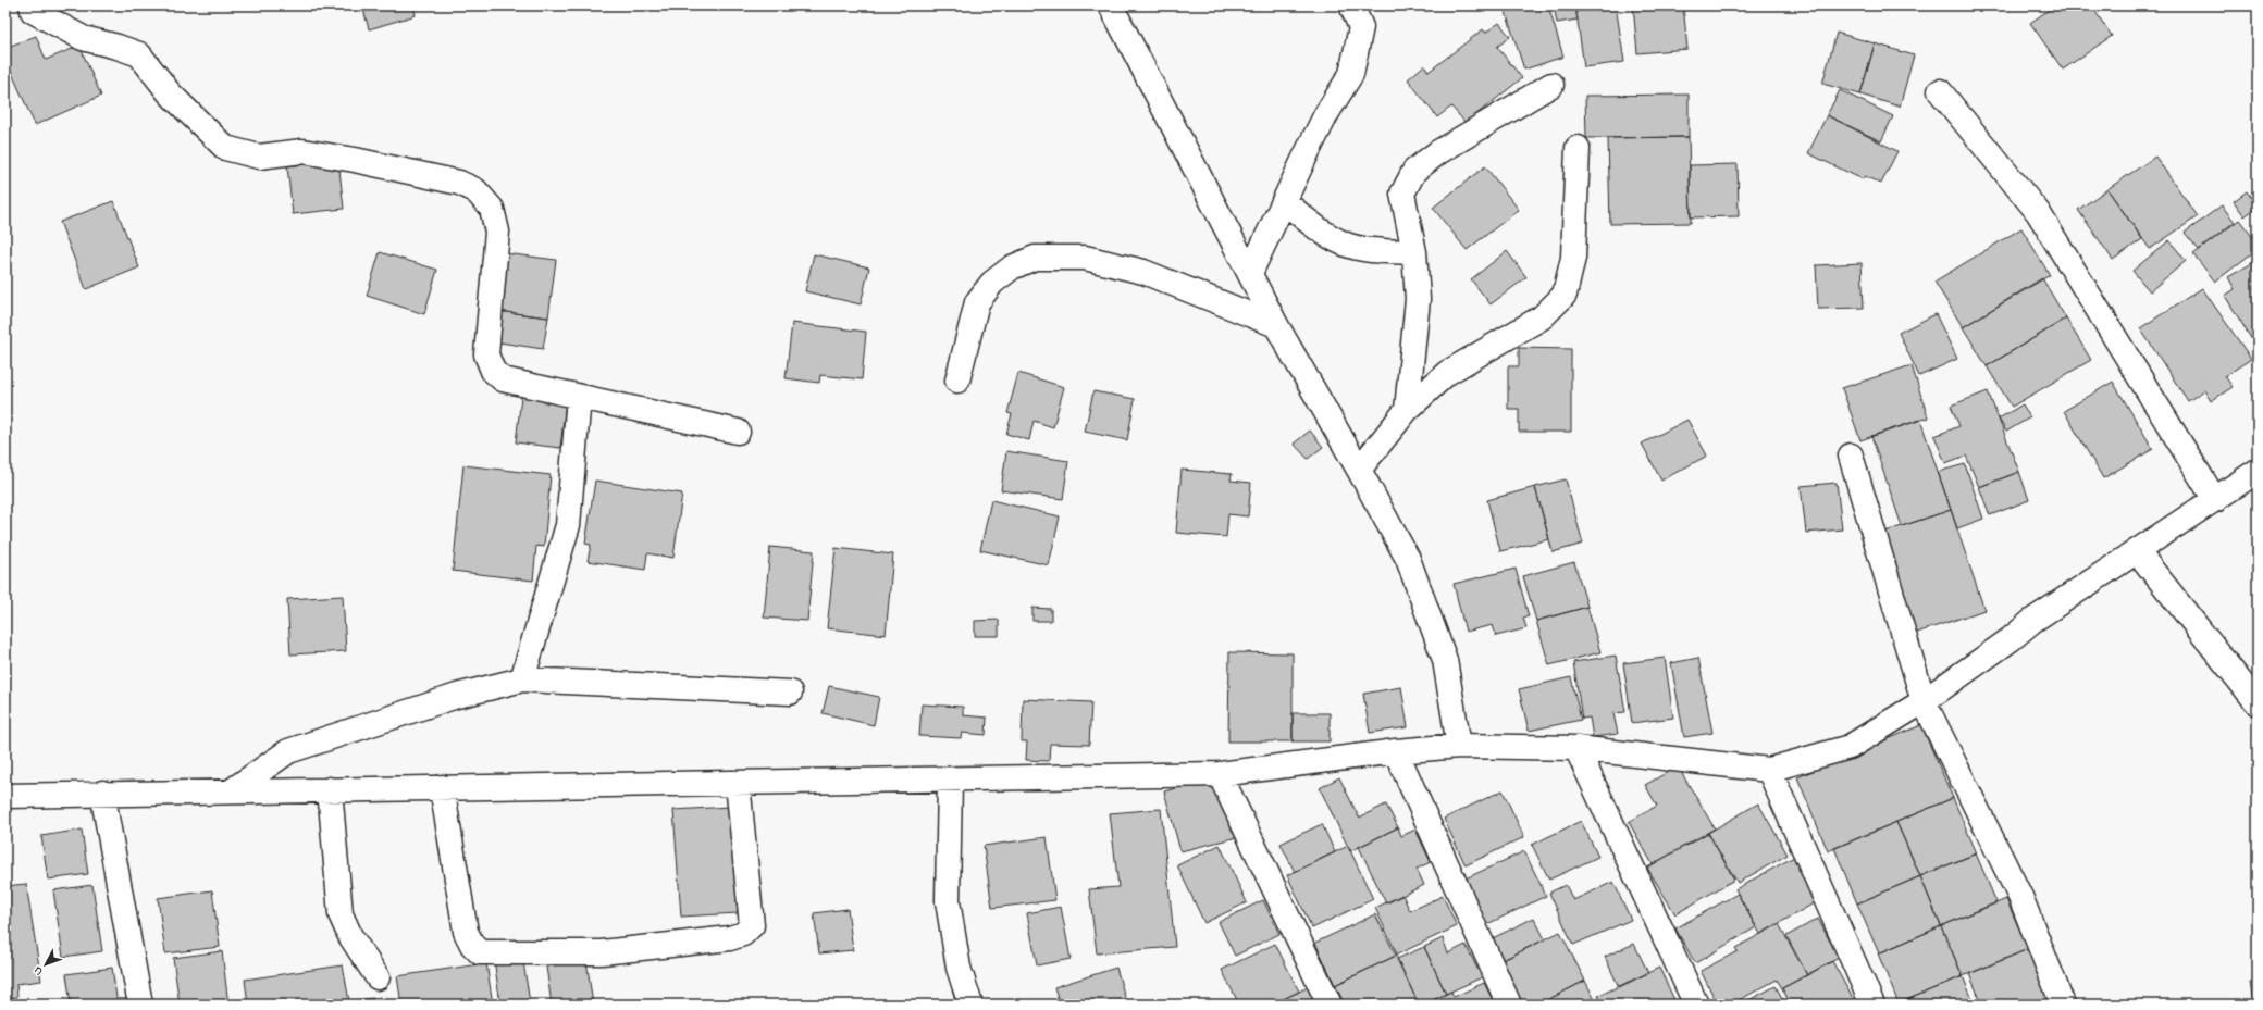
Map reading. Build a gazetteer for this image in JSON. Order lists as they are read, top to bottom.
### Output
{
  "north": "bottom left"
}
